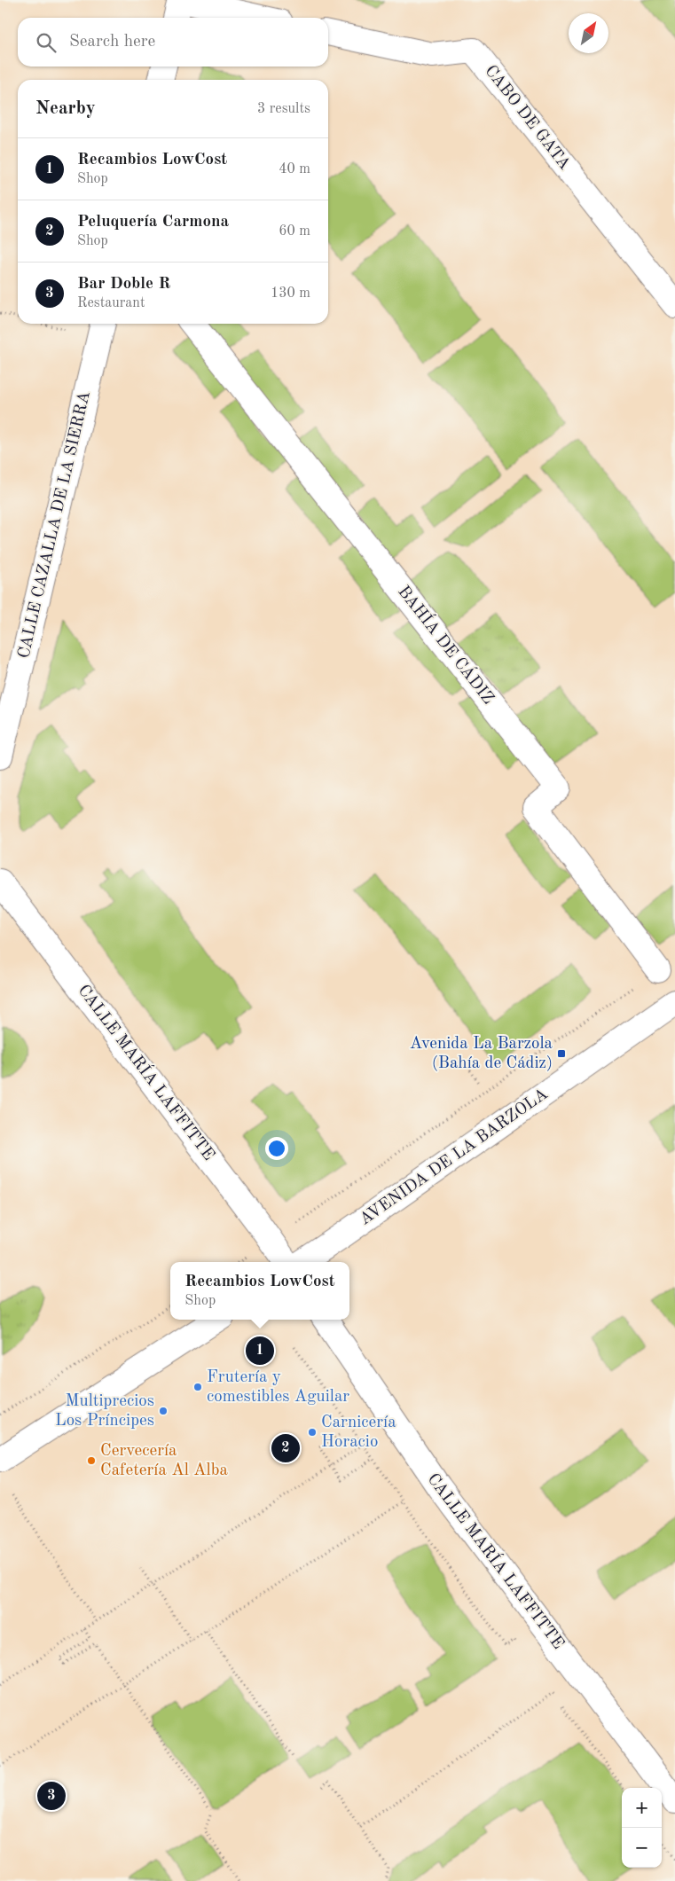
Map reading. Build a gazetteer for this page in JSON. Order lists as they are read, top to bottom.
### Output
{
  "streets": {
    "street": [
      "CABO DE GATA",
      "CALLE CAZALLA DE LA SIERRA",
      "BAHÍA DE CÁDIZ",
      "CALLE MARÍA LAFFITTE",
      "AVENIDA DE LA BARZOLA"
    ]
  },
  "places": {
    "transit": ["Avenida La Barzola (Bahía de Cádiz)"],
    "other": [
      "Frutería y comestibles Aguilar",
      "Multiprecios Los Príncipes",
      "Carnicería Horacio",
      "Cervecería Cafetería Al Alba"
    ]
  },
  "north": "top right",
  "page": {
    "search": "Search here",
    "heading": ["Nearby", "3 results"],
    "list": [
      {
        "mark": "1",
        "name": "Recambios LowCost",
        "note": "Shop",
        "value": "40 m"
      },
      {
        "mark": "2",
        "name": "Peluquería Carmona",
        "note": "Shop",
        "value": "60 m"
      },
      {
        "mark": "3",
        "name": "Bar Doble R",
        "note": "Restaurant",
        "value": "130 m"
      }
    ],
    "popup": ["Recambios LowCost", "Shop"],
    "pins": ["1", "2", "3"],
    "map_buttons": ["+", "−"]
  }
}
